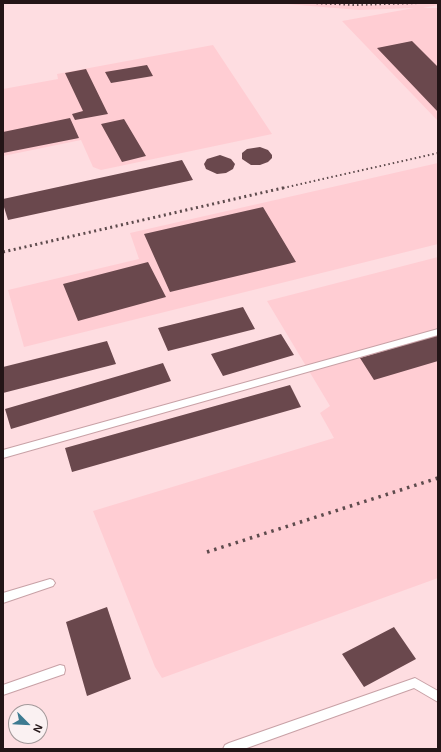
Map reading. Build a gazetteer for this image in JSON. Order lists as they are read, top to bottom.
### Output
{
  "north": "bottom right"
}
